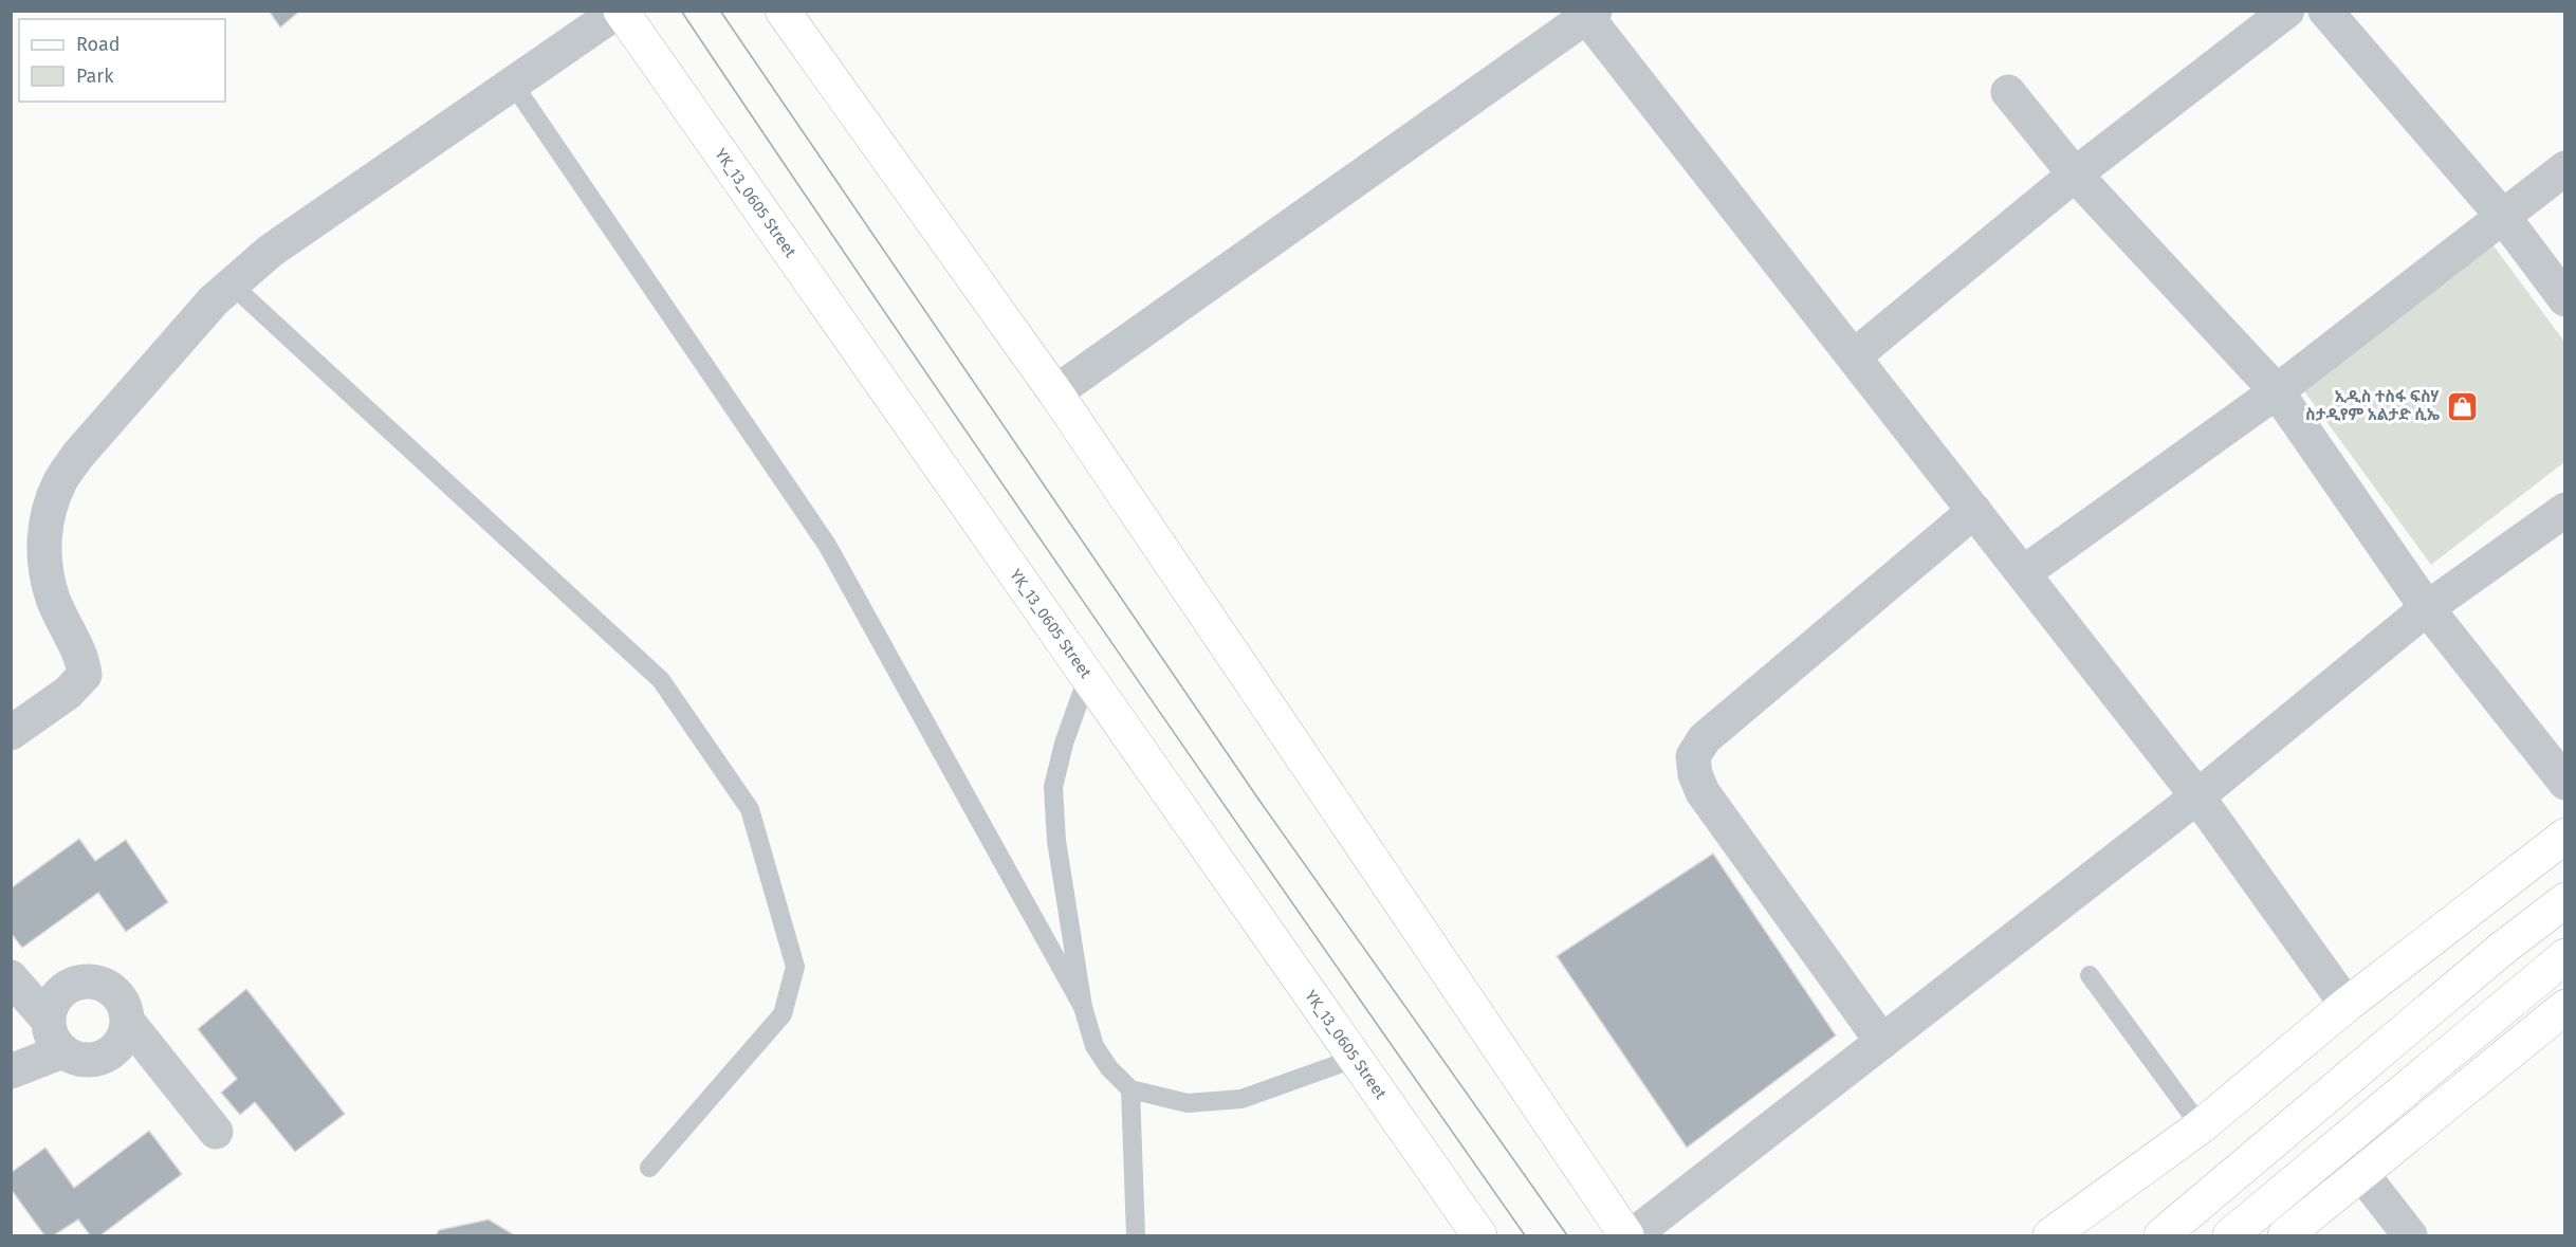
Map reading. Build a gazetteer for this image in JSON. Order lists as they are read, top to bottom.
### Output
{
  "streets": {
    "main road": ["YK_13_0605 Street"]
  },
  "places": {
    "shop": ["ኢዲስ ተስፋ ፍስሃ ስታዲየም አልታድ ሲኤ"]
  },
  "legend": ["Road", "Park"]
}
